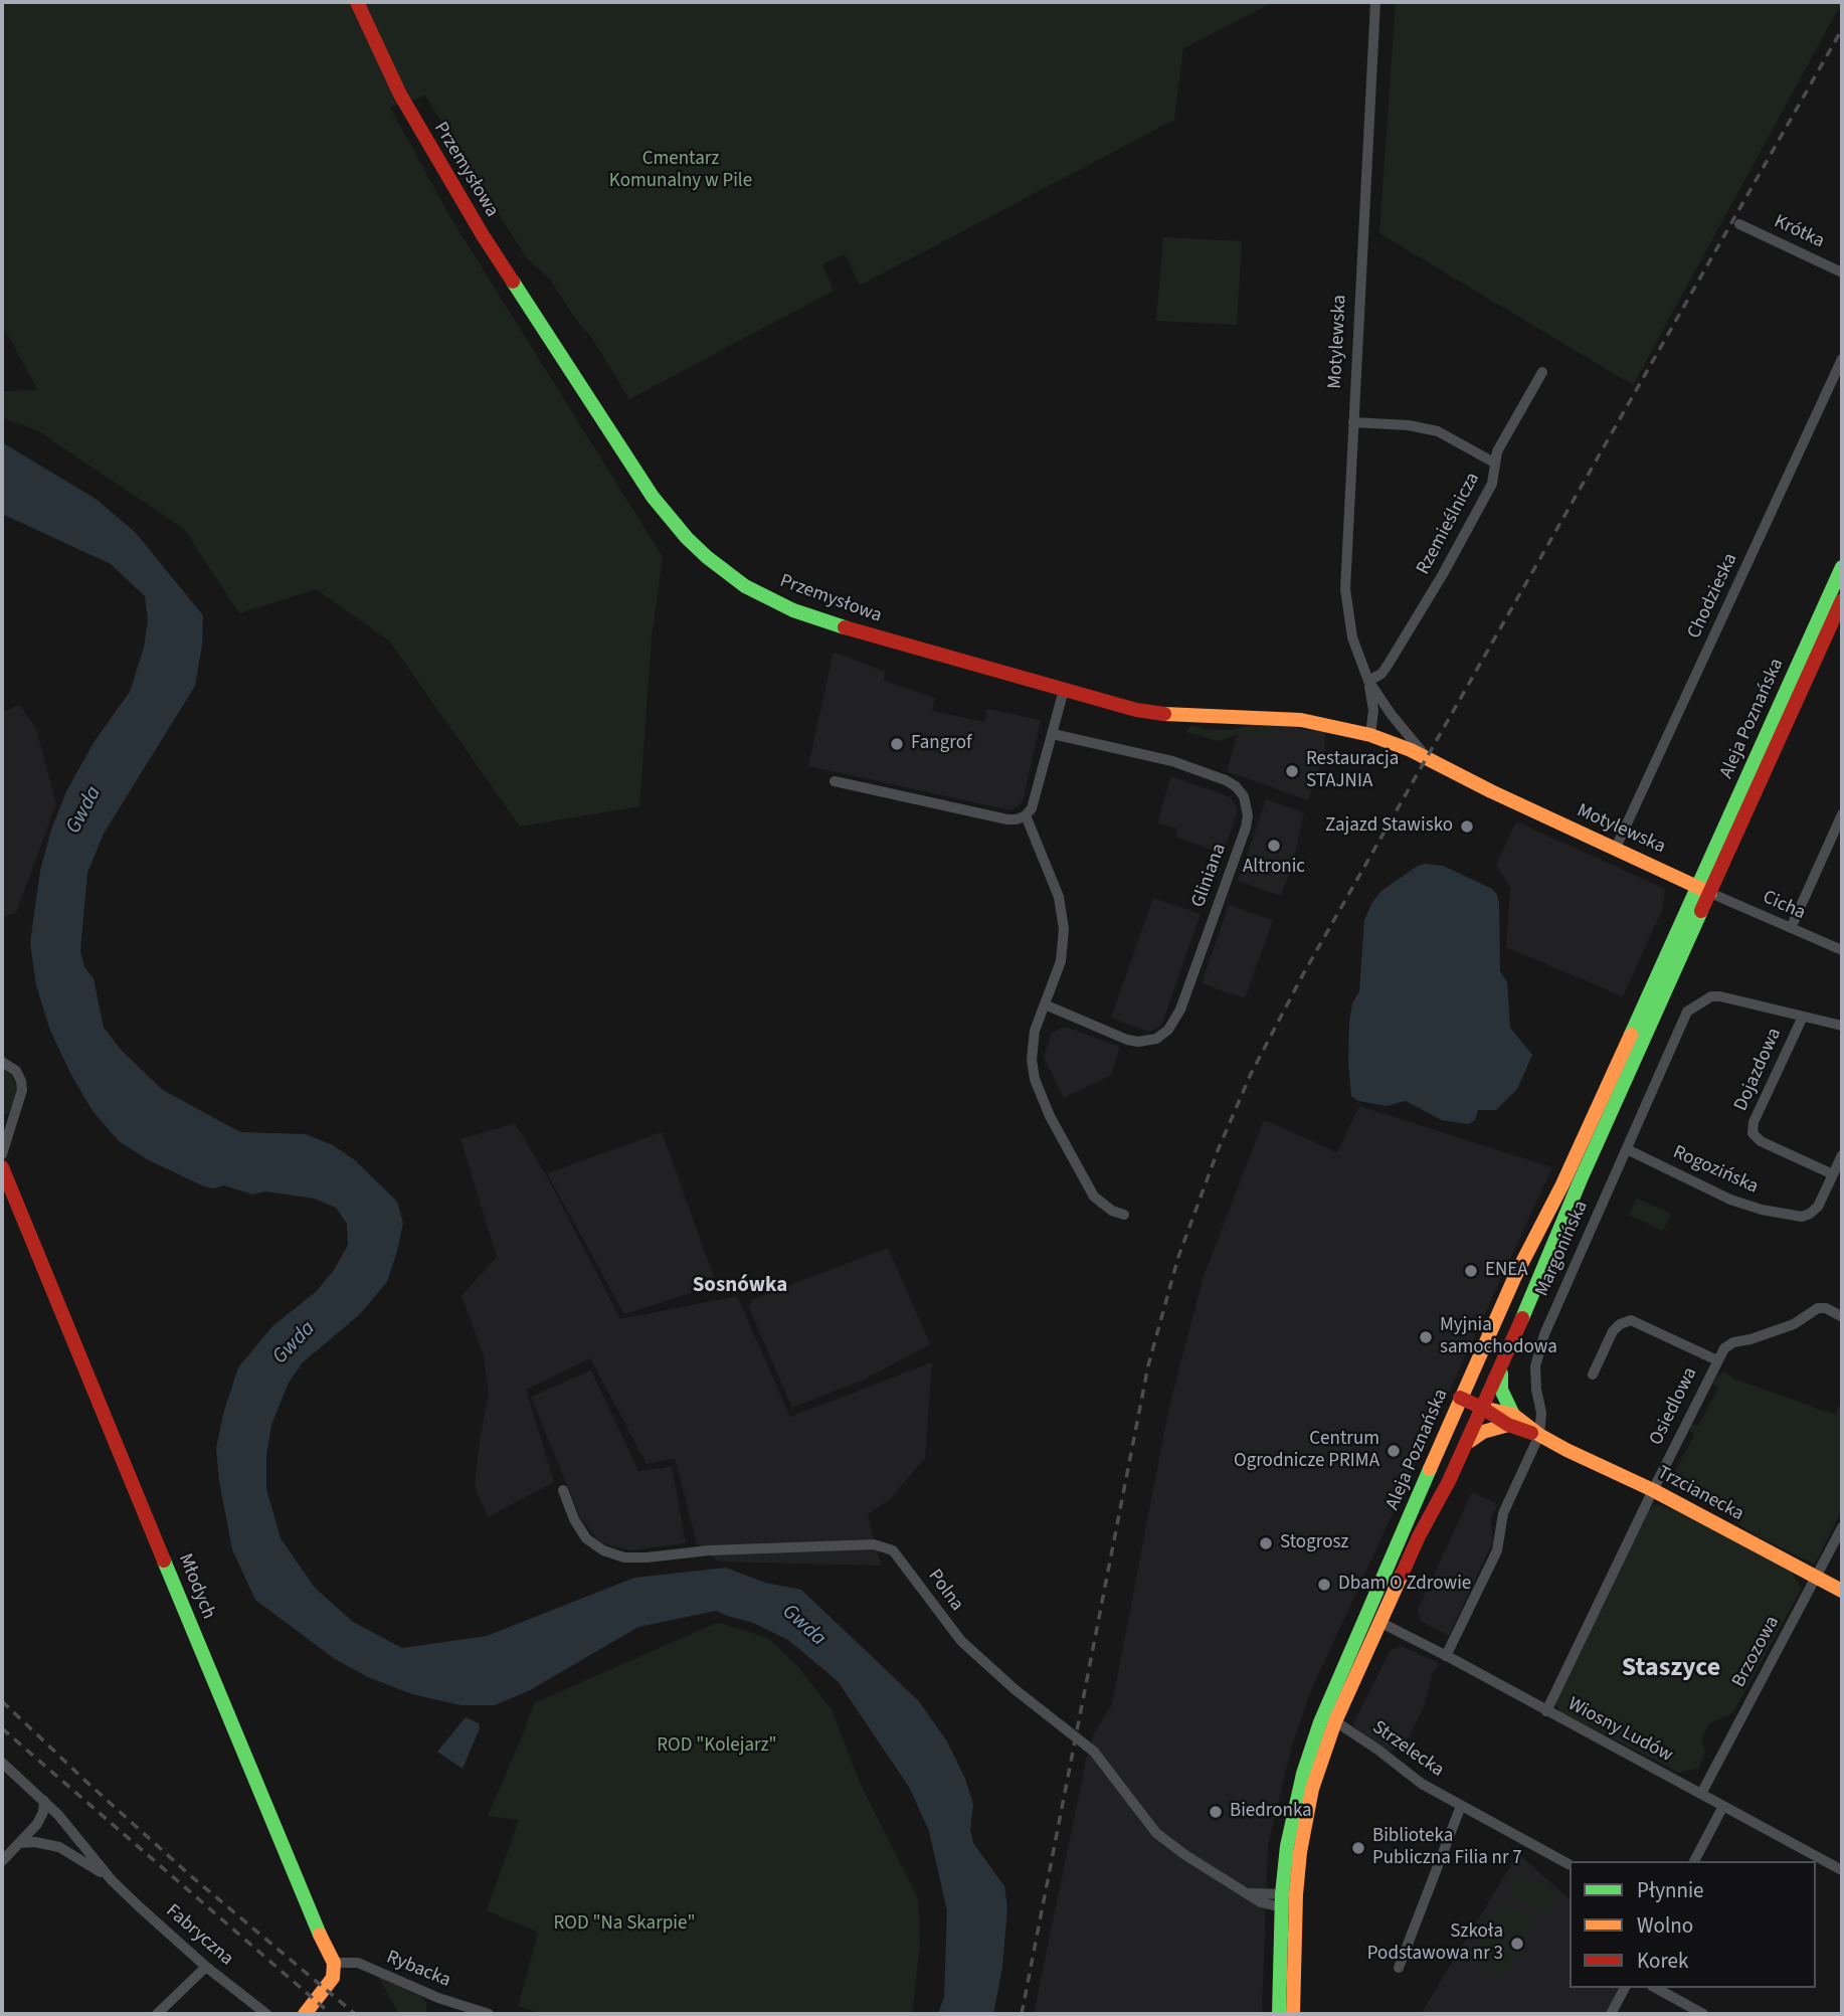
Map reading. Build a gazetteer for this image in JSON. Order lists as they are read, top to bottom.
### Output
{
  "streets": {
    "street": [
      "Przemysłowa",
      "Krótka",
      "Motylewska",
      "Rzemieślnicza",
      "Chodzieska",
      "Aleja Poznańska",
      "Gliniana",
      "Cicha",
      "Dojazdowa",
      "Rogozińska",
      "Margonińska",
      "Osiedlowa",
      "Trzcianecka",
      "Młodych",
      "Polna",
      "Brzozowa",
      "Wiosny Ludów",
      "Strzelecka",
      "Fabryczna",
      "Rybacka"
    ]
  },
  "crossings": [
    ["Przemysłowa", "Motylewska"],
    ["Motylewska", "Rzemieślnicza"],
    ["Motylewska", "Chodzieska"],
    ["Motylewska", "Aleja Poznańska"],
    ["Motylewska", "Cicha"],
    ["Aleja Poznańska", "Cicha"],
    ["Aleja Poznańska", "Trzcianecka"],
    ["Aleja Poznańska", "Polna"],
    ["Aleja Poznańska", "Wiosny Ludów"],
    ["Aleja Poznańska", "Strzelecka"],
    ["Dojazdowa", "Rogozińska"],
    ["Dojazdowa", "Margonińska"],
    ["Rogozińska", "Margonińska"],
    ["Margonińska", "Trzcianecka"],
    ["Margonińska", "Wiosny Ludów"],
    ["Osiedlowa", "Trzcianecka"],
    ["Osiedlowa", "Wiosny Ludów"],
    ["Trzcianecka", "Brzozowa"],
    ["Młodych", "Rybacka"],
    ["Brzozowa", "Wiosny Ludów"]
  ],
  "districts": ["Sosnówka", "Staszyce"],
  "water": ["Gwda"],
  "parks": ["Cmentarz Komunalny w Pile", "ROD \"Kolejarz\"", "ROD \"Na Skarpie\""],
  "places": [
    "Fangrof",
    "Restauracja STAJNIA",
    "Zajazd Stawisko",
    "Altronic",
    "ENEA",
    "Myjnia samochodowa",
    "Centrum Ogrodnicze PRIMA",
    "Stogrosz",
    "Dbam O Zdrowie",
    "Biedronka",
    "Biblioteka Publiczna Filia nr 7",
    "Szkoła Podstawowa nr 3"
  ],
  "legend": ["Płynnie", "Wolno", "Korek"]
}
